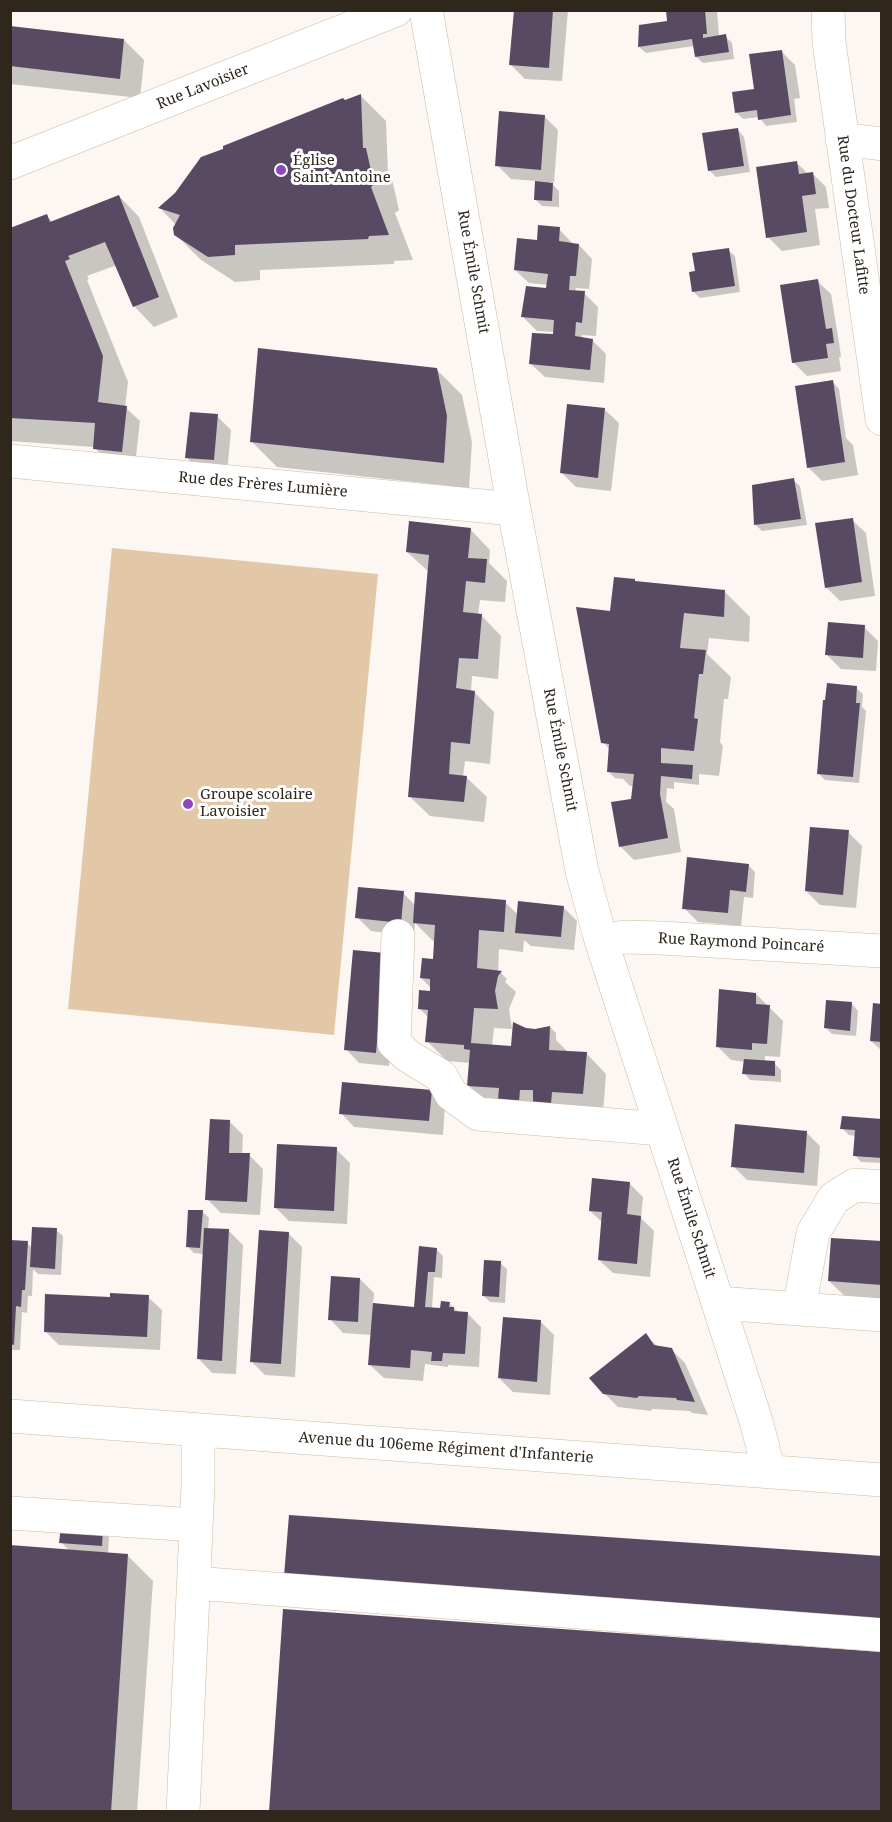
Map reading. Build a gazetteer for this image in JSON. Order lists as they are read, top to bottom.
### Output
{
  "streets": {
    "street": [
      "Rue Lavoisier",
      "Rue du Docteur Lafitte",
      "Rue Émile Schmit",
      "Rue des Frères Lumière",
      "Rue Raymond Poincaré",
      "Avenue du 106eme Régiment d'Infanterie"
    ]
  },
  "crossings": [
    ["Rue Émile Schmit", "Rue des Frères Lumière"],
    ["Rue Émile Schmit", "Rue Raymond Poincaré"],
    ["Rue Émile Schmit", "Avenue du 106eme Régiment d'Infanterie"]
  ],
  "places": ["Église Saint-Antoine", "Groupe scolaire Lavoisier"]
}
